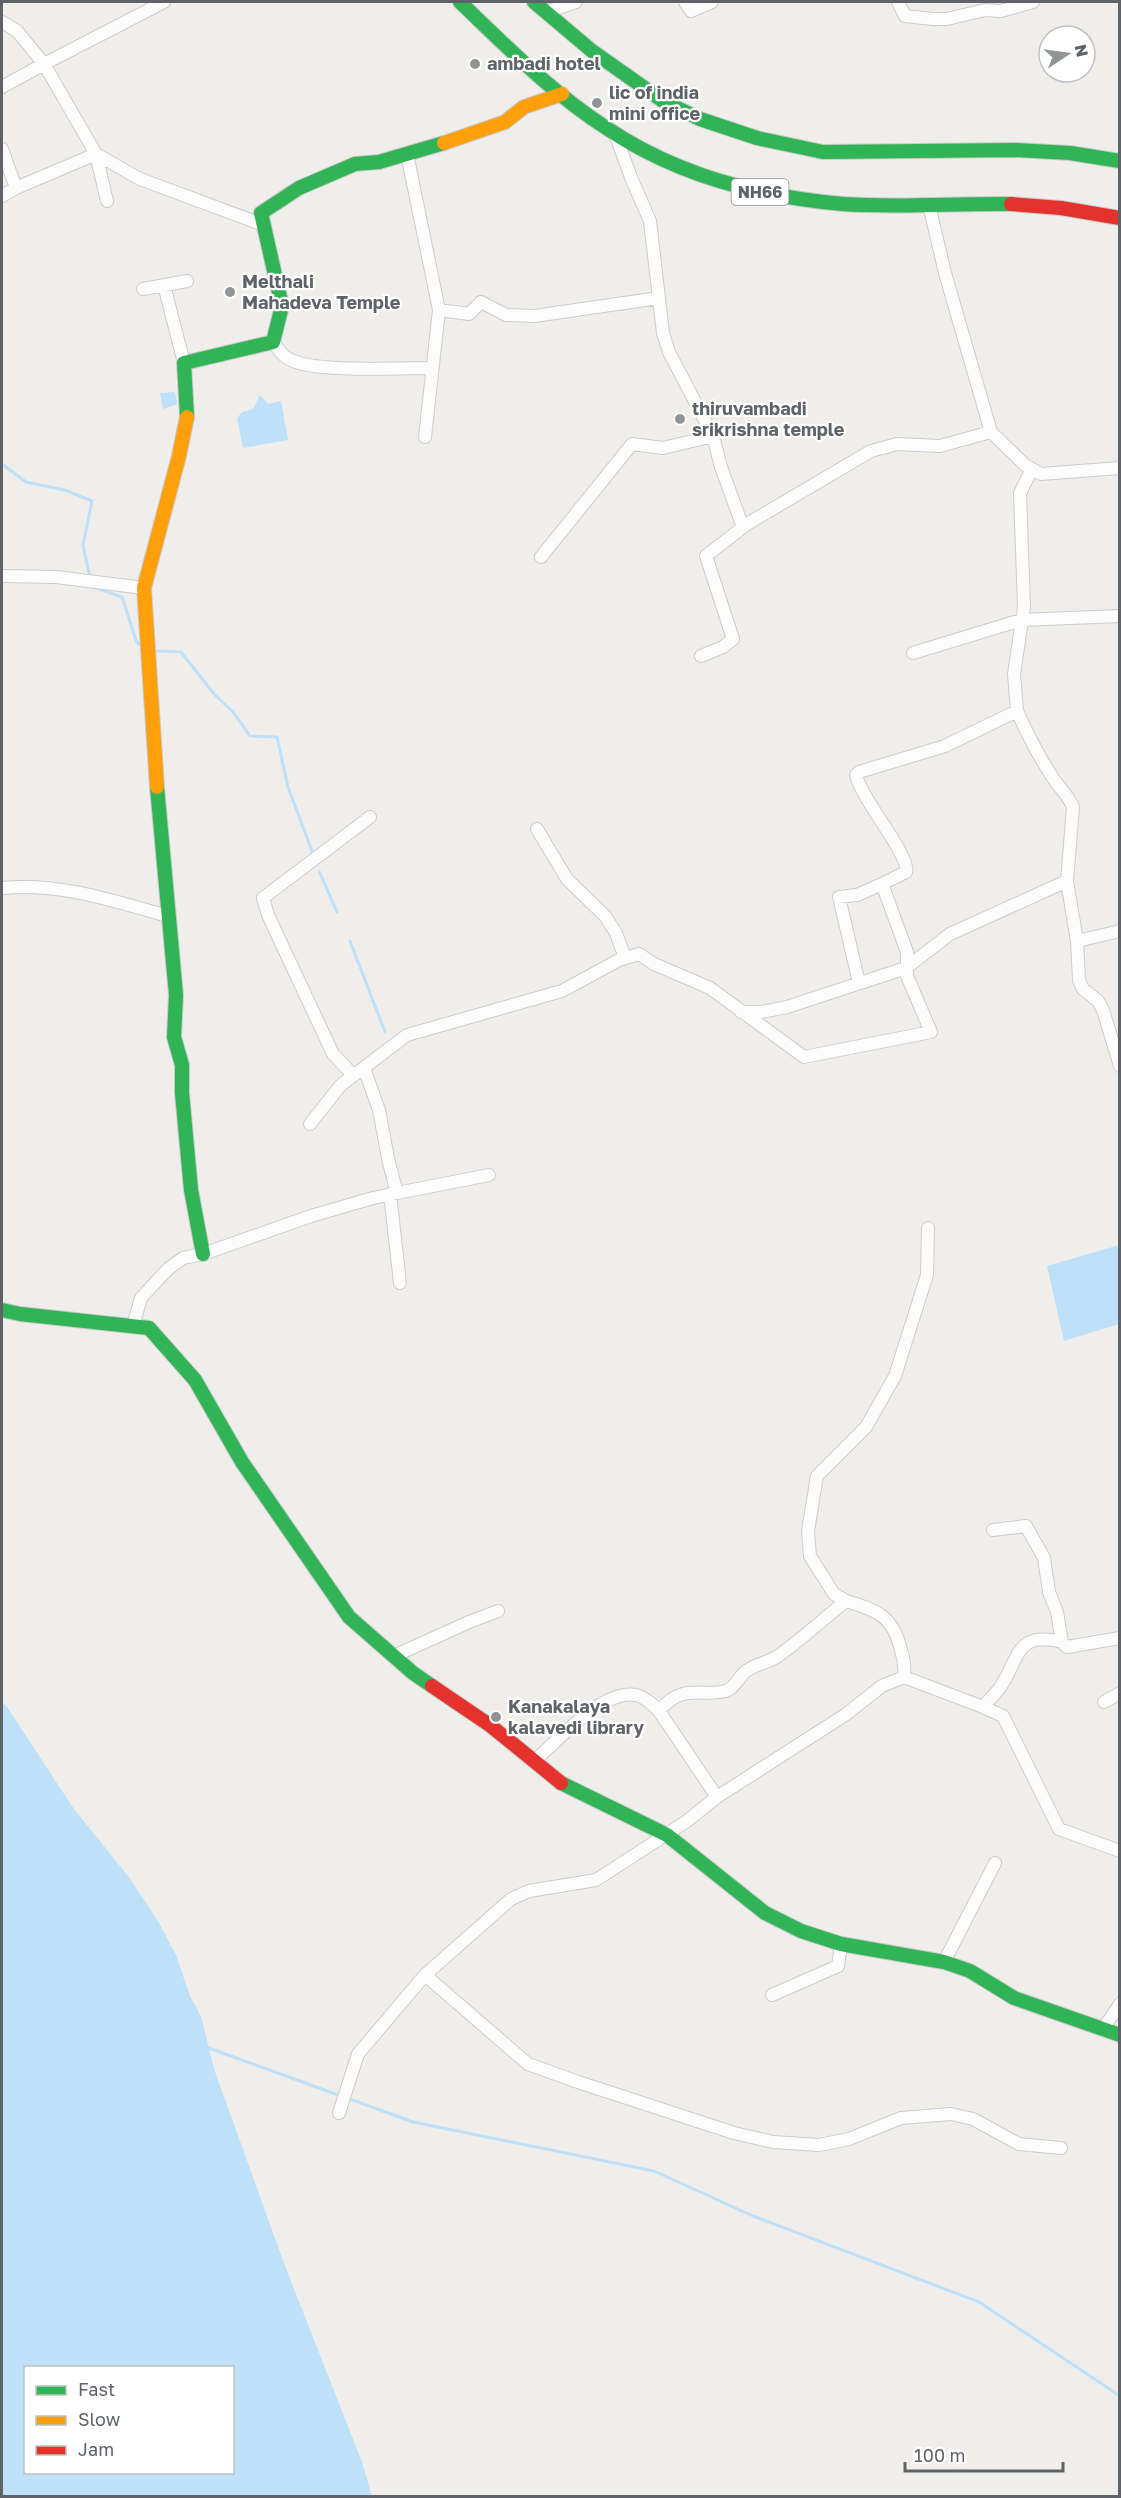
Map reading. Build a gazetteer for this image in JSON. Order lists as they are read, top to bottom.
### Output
{
  "streets": {
    "main road": ["NH66"]
  },
  "places": [
    "ambadi hotel",
    "lic of india mini office",
    "Melthali Mahadeva Temple",
    "thiruvambadi srikrishna temple",
    "Kanakalaya kalavedi library"
  ],
  "legend": ["Fast", "Slow", "Jam"],
  "scale_bar": "100 m",
  "north": "right"
}
